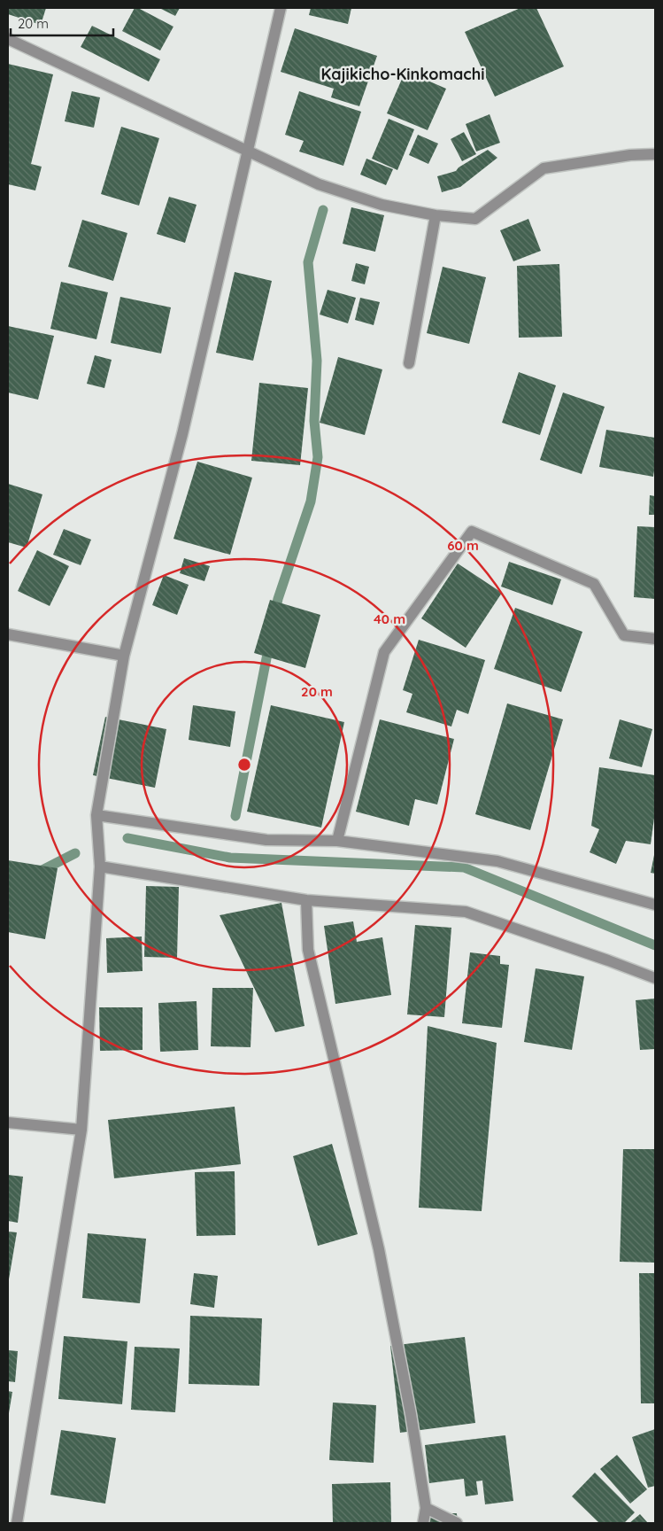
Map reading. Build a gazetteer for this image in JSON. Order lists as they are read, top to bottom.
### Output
{
  "districts": ["Kajikicho-Kinkomachi"],
  "scale_bar": "20 m",
  "rings": ["60 m", "40 m", "20 m"]
}
